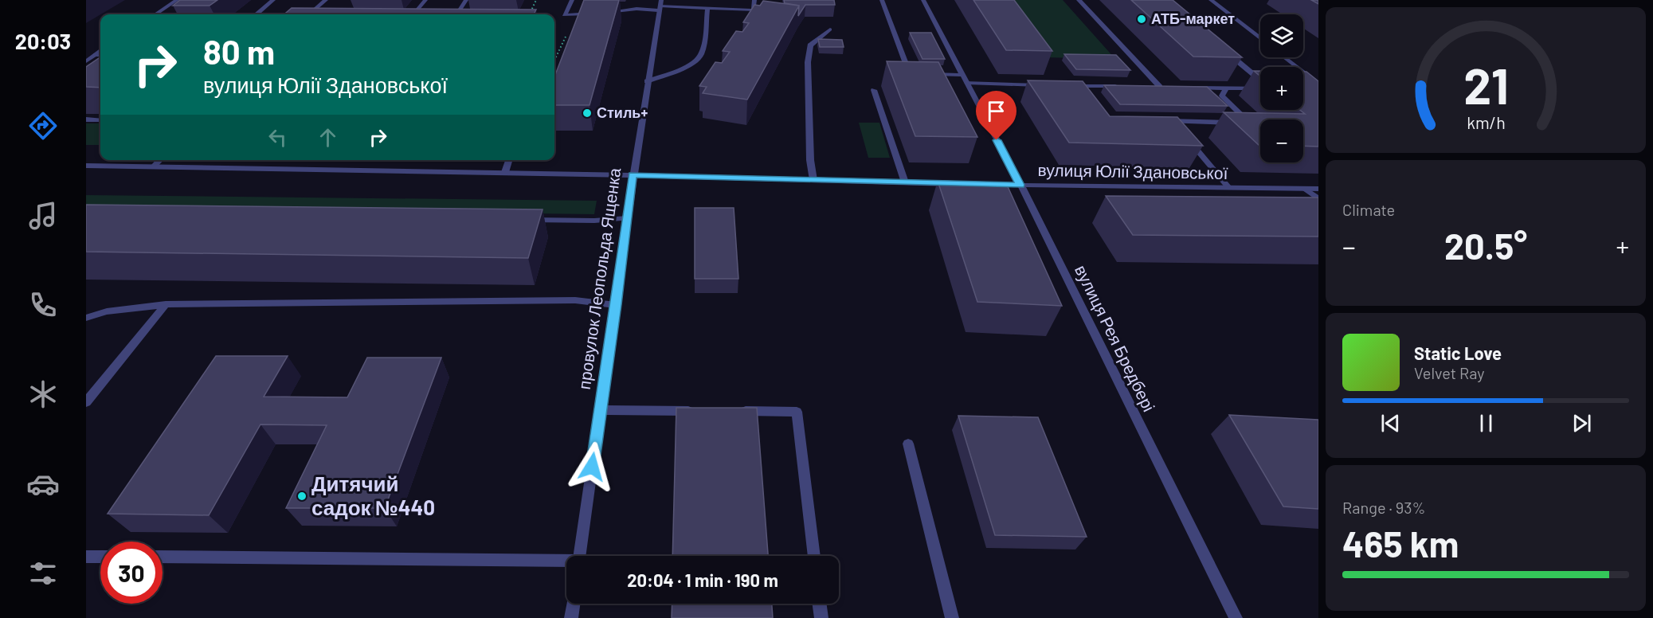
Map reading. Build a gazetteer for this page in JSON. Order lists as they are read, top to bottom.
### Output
{
  "streets": {
    "street": ["вулиця Юлії Здановської", "провулок Леопольда Ященка", "вулиця Рея Бредбері"]
  },
  "crossings": [
    ["вулиця Юлії Здановської", "вулиця Рея Бредбері"]
  ],
  "places": ["АТБ-маркет", "Стиль+", "Дитячий садок №440"],
  "page": {
    "tabs": "20:03",
    "map_buttons": ["+", "−"],
    "turn": ["80 m", "вулиця Юлії Здановської"],
    "tile": [
      "Climate",
      ["Range · 93%", "465 km"]
    ],
    "heat": ["−", "20.5°", "+"],
    "song": ["Static Love", "Velvet Ray"],
    "limit": "30",
    "trip": "20:04 · 1 min · 190 m",
    "gauge": ["21", "km/h"]
  }
}
